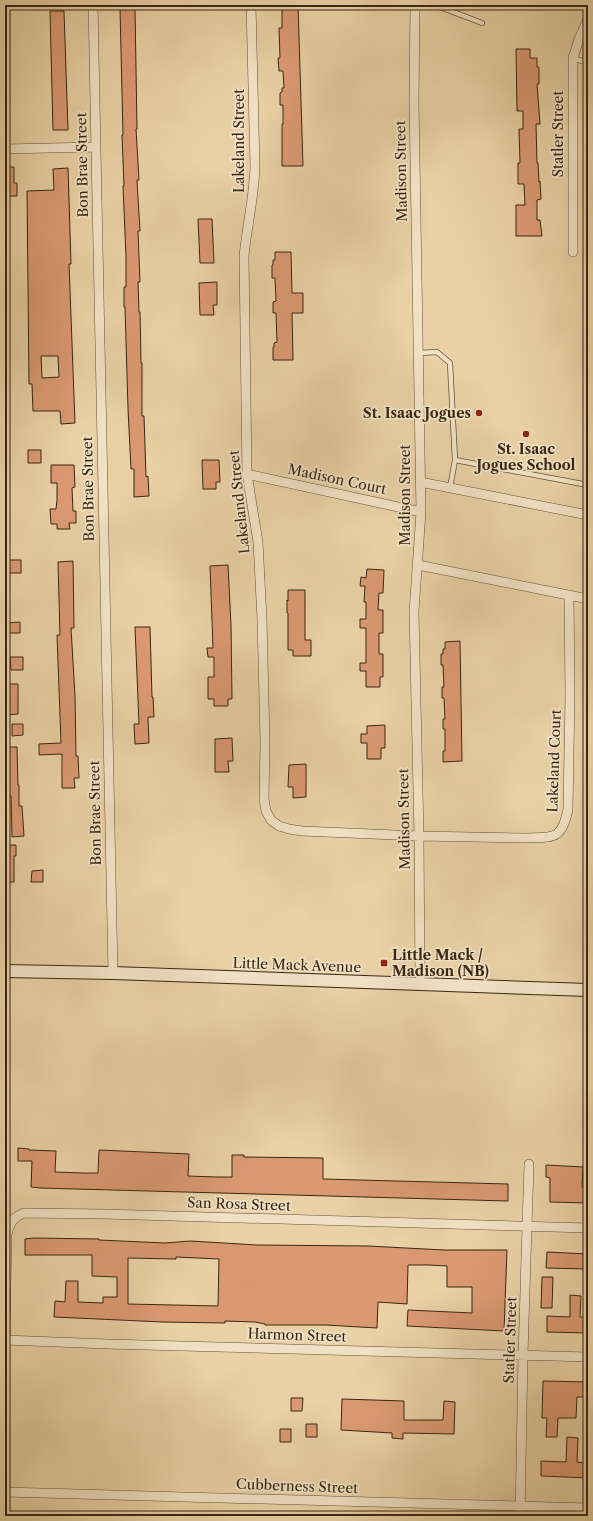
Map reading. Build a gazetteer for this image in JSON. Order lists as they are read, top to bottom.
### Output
{
  "streets": {
    "main road": ["Little Mack Avenue"],
    "street": [
      "Statler Street",
      "Lakeland Street",
      "Bon Brae Street",
      "Madison Street",
      "Madison Court",
      "Lakeland Court",
      "San Rosa Street",
      "Harmon Street",
      "Cubberness Street"
    ]
  },
  "crossings": [
    ["Statler Street", "San Rosa Street"],
    ["Statler Street", "Harmon Street"],
    ["Statler Street", "Cubberness Street"],
    ["Lakeland Street", "Madison Street"],
    ["Lakeland Street", "Madison Court"],
    ["Lakeland Street", "Lakeland Court"],
    ["Bon Brae Street", "Little Mack Avenue"],
    ["Madison Street", "Madison Court"],
    ["Madison Street", "Lakeland Court"],
    ["Madison Street", "Little Mack Avenue"],
    ["San Rosa Street", "Harmon Street"]
  ],
  "places": {
    "other": ["St. Isaac Jogues", "St. Isaac Jogues School"],
    "transit": ["Little Mack / Madison (NB)"]
  }
}
